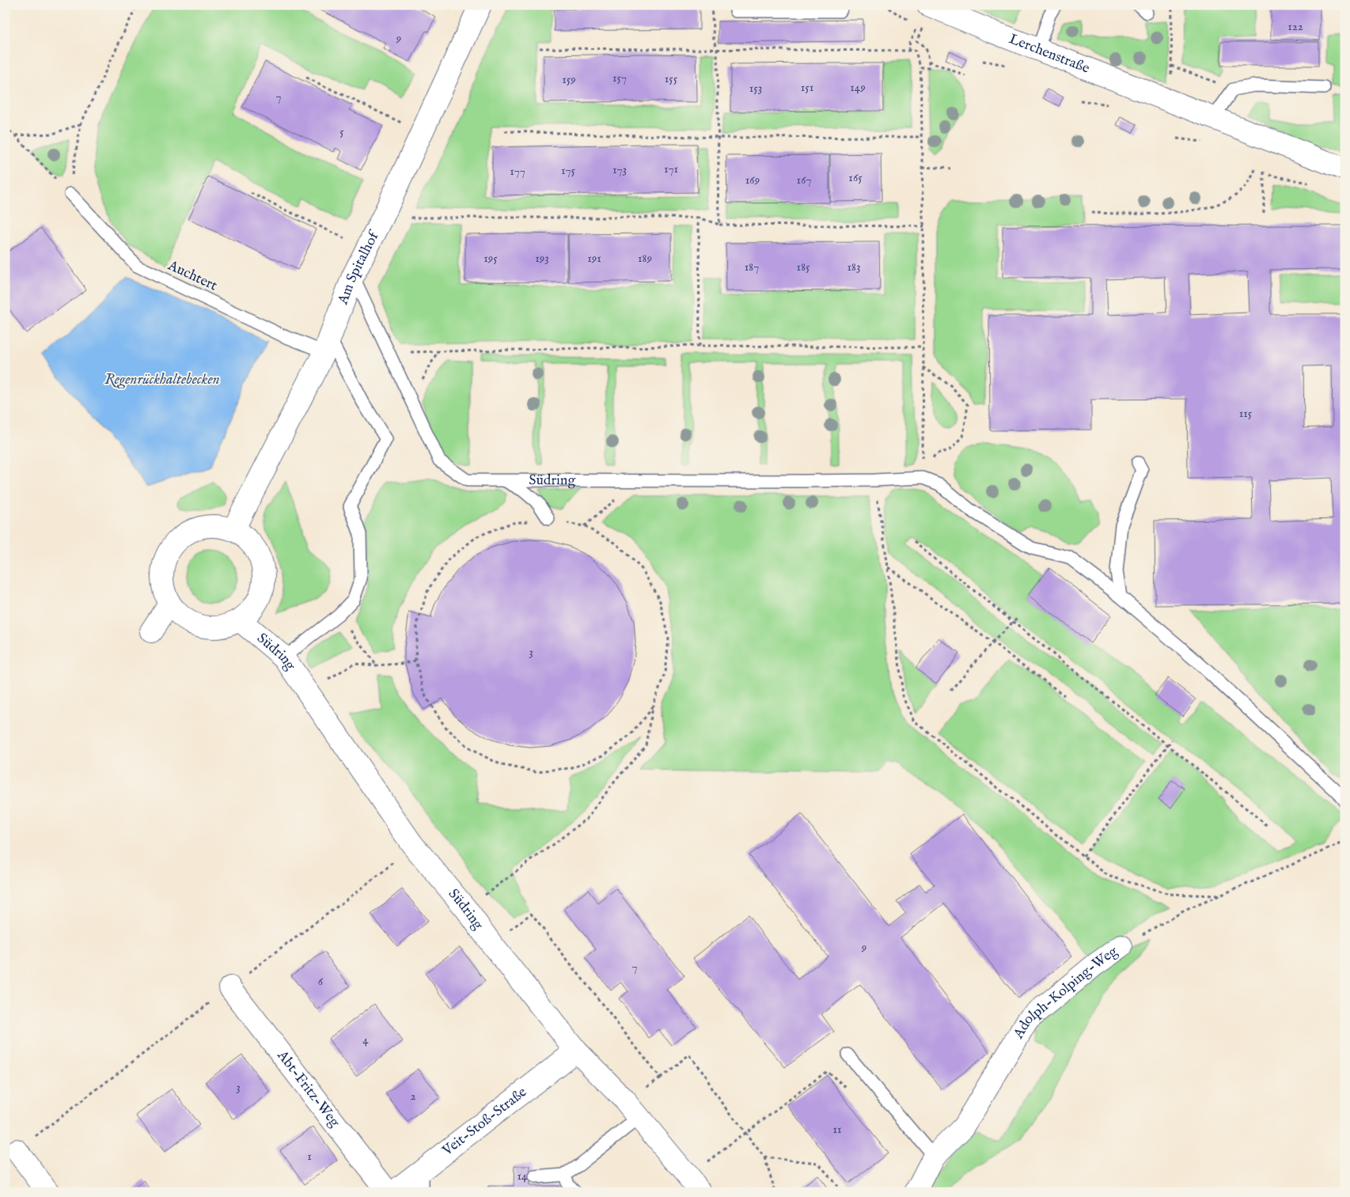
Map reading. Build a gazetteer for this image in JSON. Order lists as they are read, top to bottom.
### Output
{
  "streets": {
    "street": [
      "Lerchenstraße",
      "Am Spitalhof",
      "Südring",
      "Adolph-Kolping-Weg",
      "Abt-Fritz-Weg",
      "Veit-Stoß-Straße"
    ],
    "lane": ["Auchtert"]
  },
  "crossings": [
    ["Am Spitalhof", "Auchtert"],
    ["Am Spitalhof", "Südring"],
    ["Südring", "Veit-Stoß-Straße"]
  ],
  "water": ["Regenrückhaltebecken"],
  "house_numbers": [
    "122",
    "9",
    "157",
    "155",
    "159",
    "151",
    "149",
    "153",
    "7",
    "5",
    "171",
    "173",
    "175",
    "177",
    "165",
    "169",
    "167",
    "195",
    "193",
    "191",
    "189",
    "187",
    "185",
    "183",
    "115",
    "3",
    "9",
    "7",
    "6",
    "4",
    "3",
    "2",
    "11",
    "1",
    "14"
  ]
}
